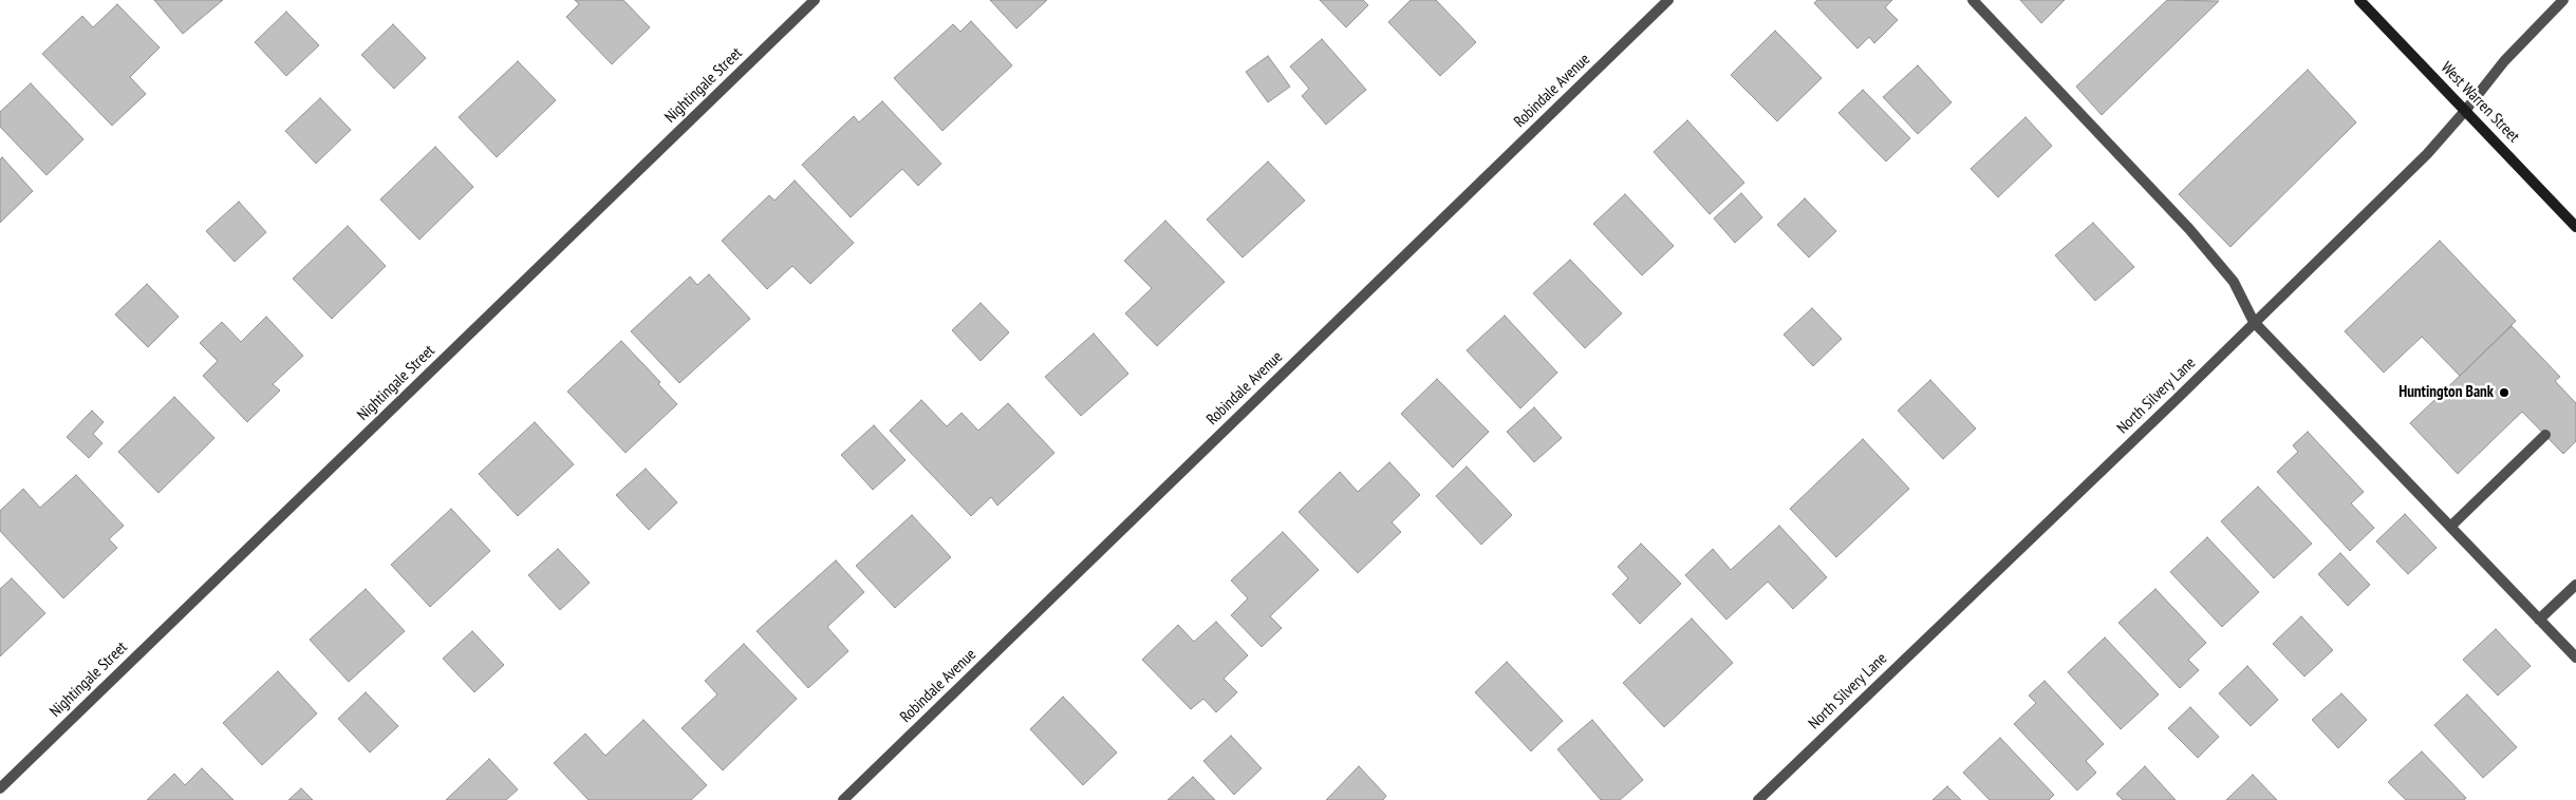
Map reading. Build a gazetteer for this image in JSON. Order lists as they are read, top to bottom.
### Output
{
  "streets": {
    "main road": ["West Warren Street"],
    "street": ["Nightingale Street", "Robindale Avenue", "North Silvery Lane"]
  },
  "crossings": [
    ["West Warren Street", "North Silvery Lane"]
  ],
  "places": ["Huntington Bank"]
}
